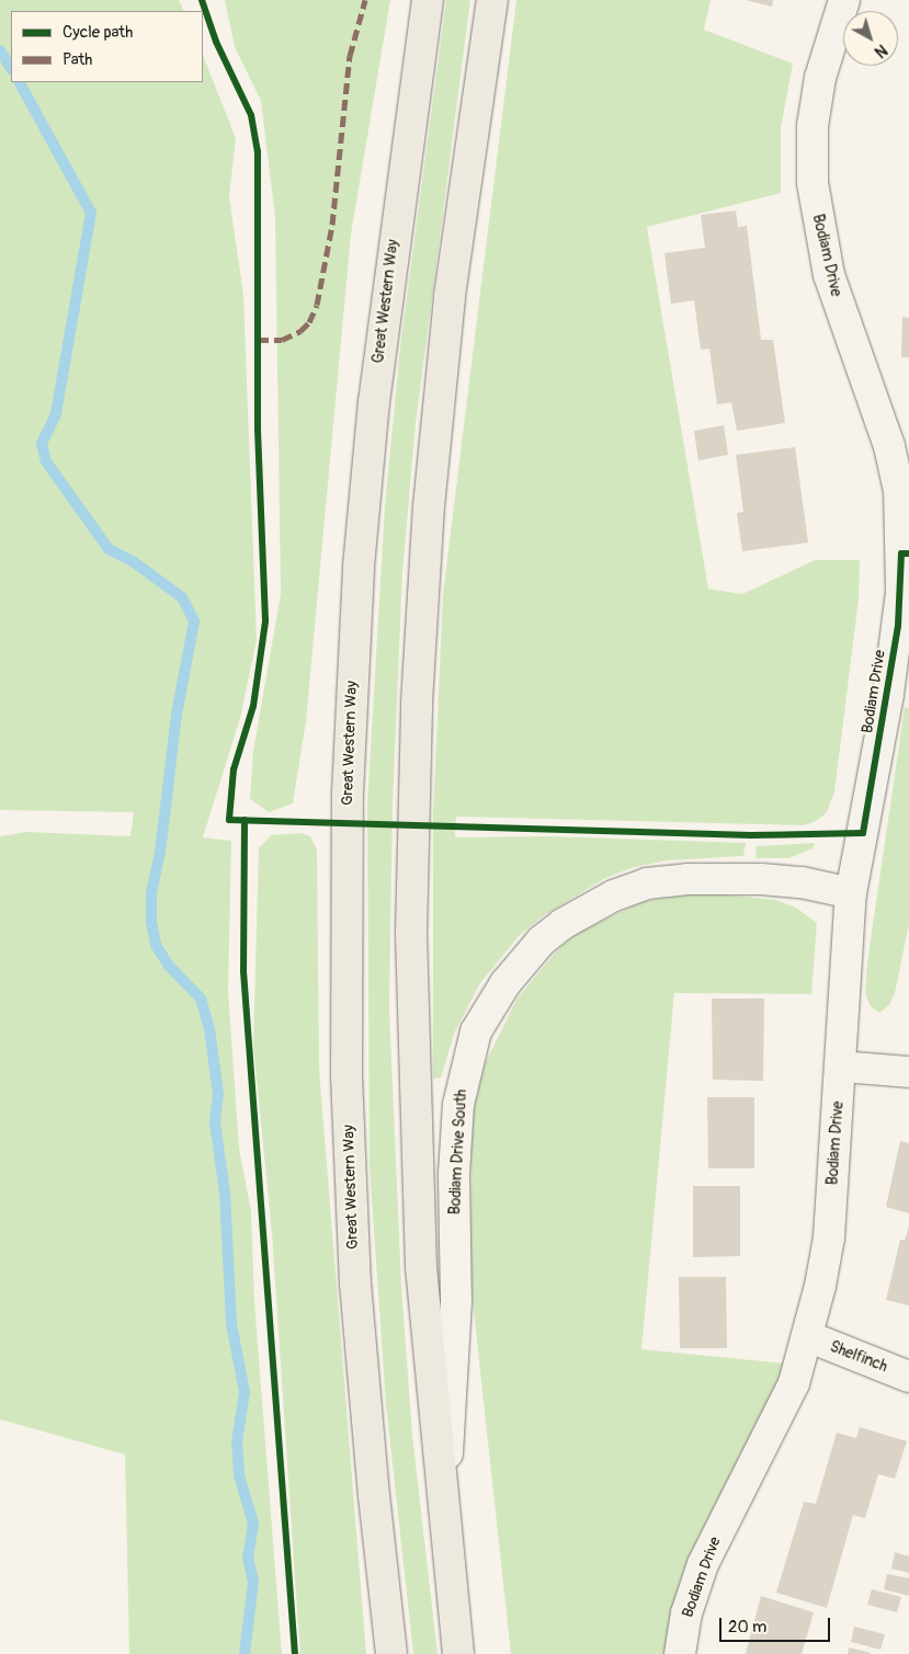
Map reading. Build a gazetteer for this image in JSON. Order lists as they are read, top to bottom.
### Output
{
  "streets": {
    "main road": ["Great Western Way"],
    "street": ["Bodiam Drive", "Bodiam Drive South", "Shelfinch"]
  },
  "crossings": [
    ["Bodiam Drive", "Bodiam Drive South"],
    ["Bodiam Drive", "Shelfinch"]
  ],
  "legend": ["Cycle path", "Path"],
  "scale_bar": "20 m",
  "north": "bottom right"
}
